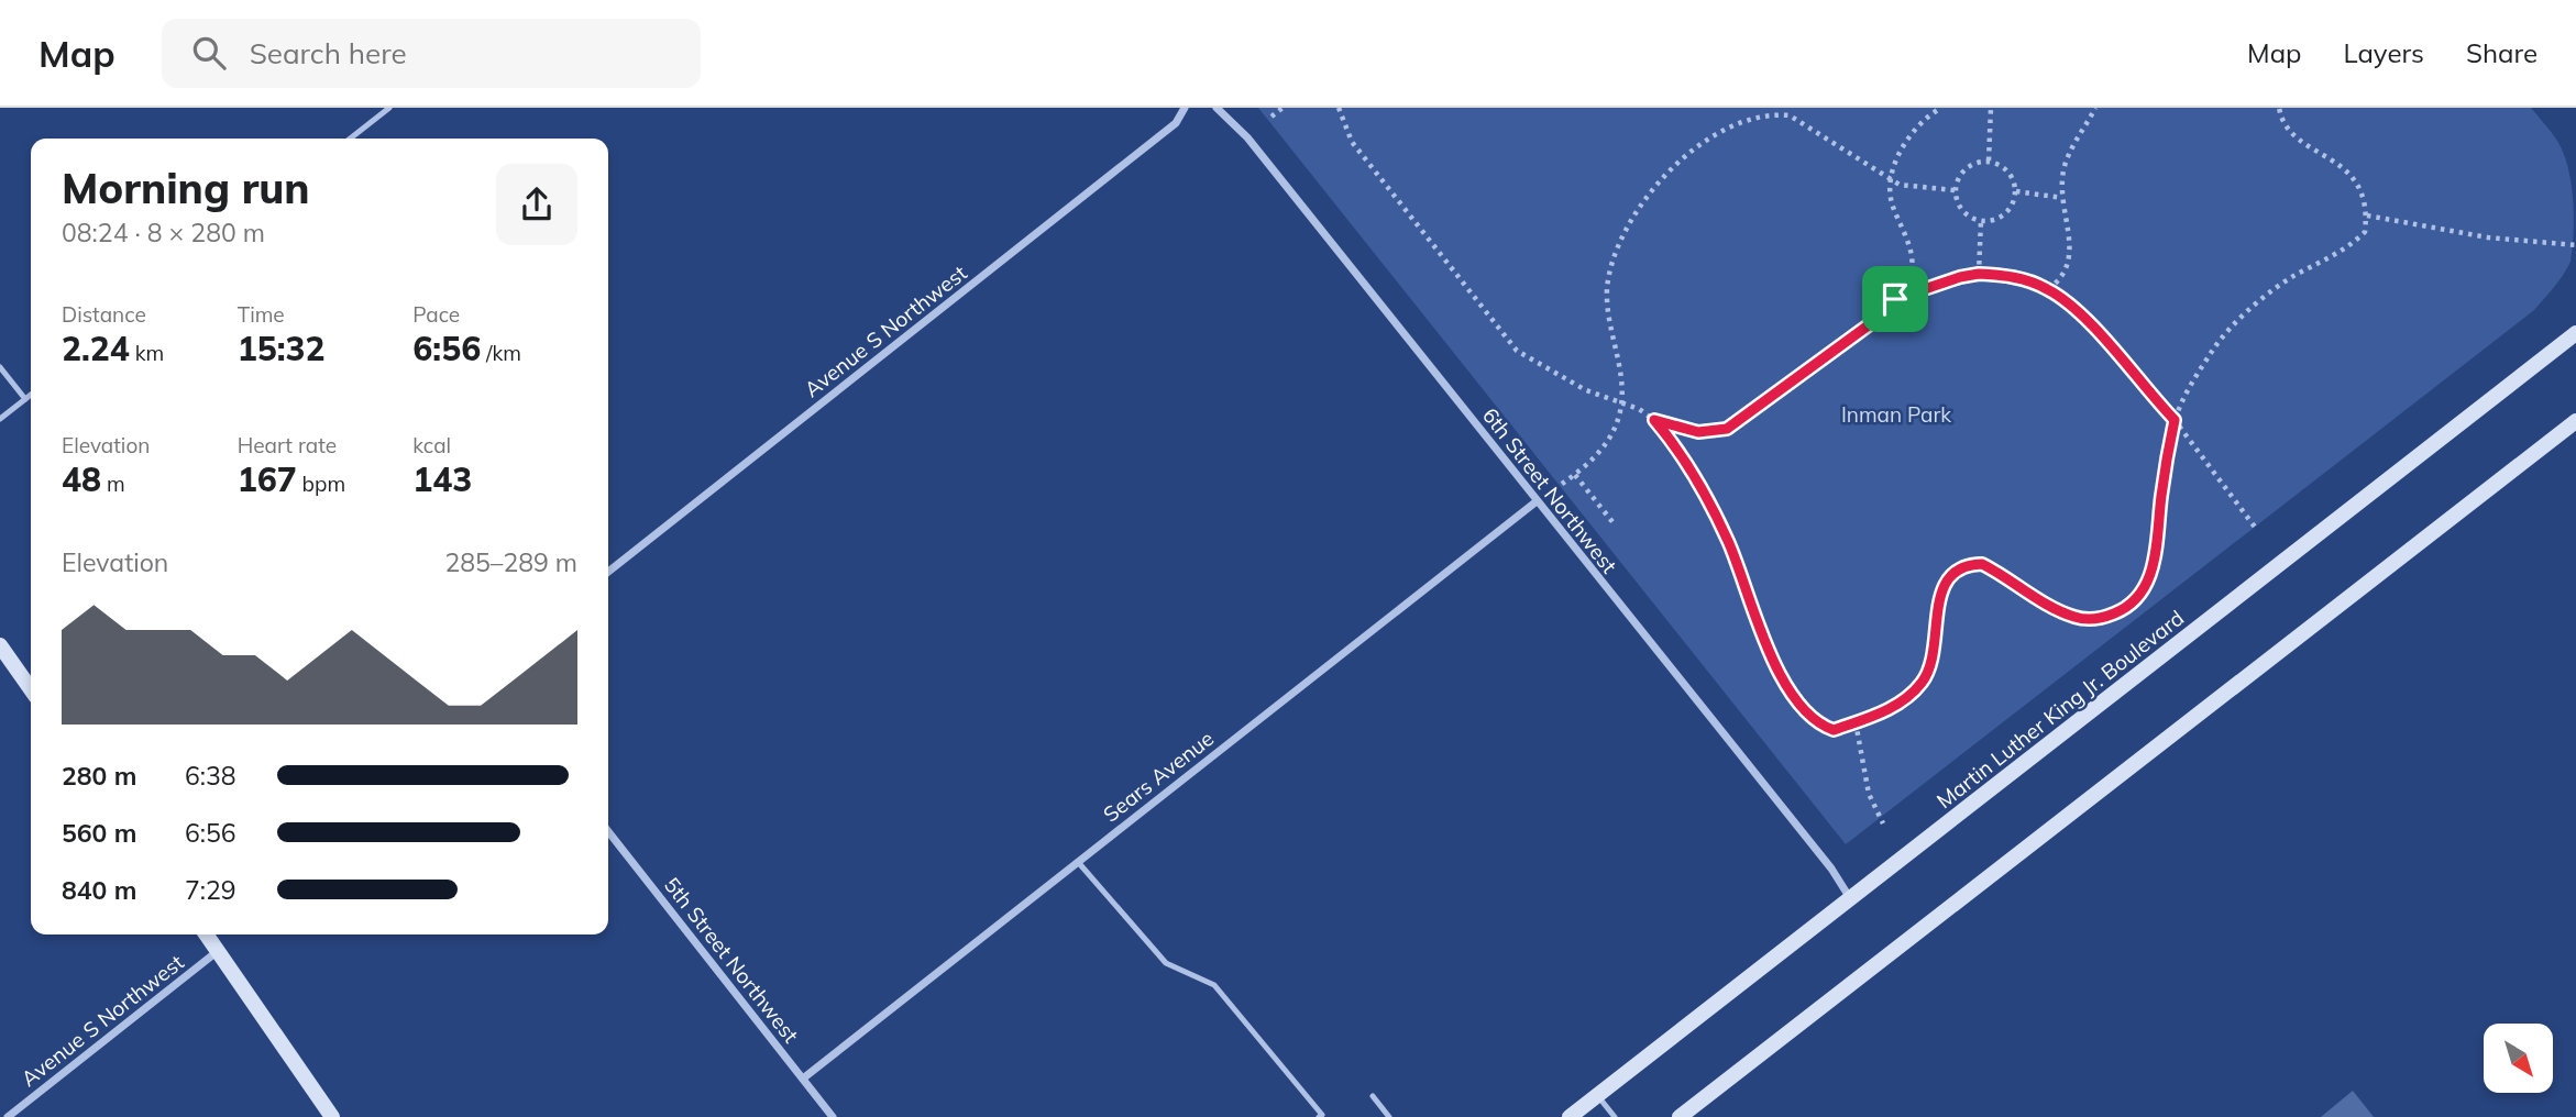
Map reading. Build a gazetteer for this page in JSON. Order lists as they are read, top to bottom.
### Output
{
  "streets": {
    "main road": ["Martin Luther King Jr. Boulevard"],
    "street": [
      "Avenue S Northwest",
      "6th Street Northwest",
      "Sears Avenue",
      "5th Street Northwest"
    ]
  },
  "crossings": [
    ["6th Street Northwest", "Martin Luther King Jr. Boulevard"],
    ["6th Street Northwest", "Sears Avenue"],
    ["Sears Avenue", "5th Street Northwest"]
  ],
  "parks": ["Inman Park"],
  "north": "bottom right",
  "page": {
    "header": "Map",
    "search": "Search here",
    "nav": ["Map", "Layers", "Share"],
    "heading": ["Morning run", "08:24 · 8 × 280 m"],
    "stats": [
      ["Distance", "2.24 km"],
      ["Time", "15:32"],
      ["Pace", "6:56 /km"],
      ["Elevation", "48 m"],
      ["Heart rate", "167 bpm"],
      ["kcal", "143"]
    ],
    "chart": ["Elevation", "285–289 m"],
    "list": [
      {
        "name": "280 m",
        "note": "6:38"
      },
      {
        "name": "560 m",
        "note": "6:56"
      },
      {
        "name": "840 m",
        "note": "7:29"
      }
    ]
  }
}
